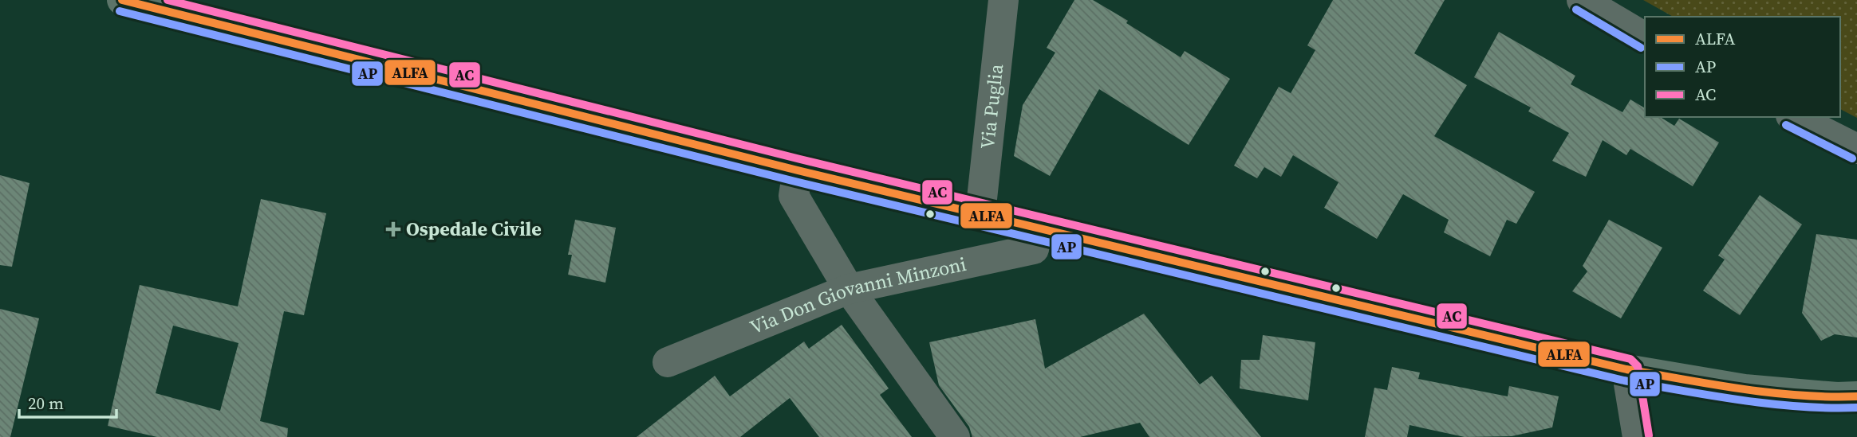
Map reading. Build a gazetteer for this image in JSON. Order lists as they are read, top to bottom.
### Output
{
  "streets": {
    "street": ["Via Puglia", "Via Don Giovanni Minzoni"]
  },
  "places": {
    "health": ["Ospedale Civile"]
  },
  "lines": ["transit line ALFA", "transit line AC", "transit line AP"],
  "legend": ["ALFA", "AP", "AC"],
  "scale_bar": "20 m"
}
